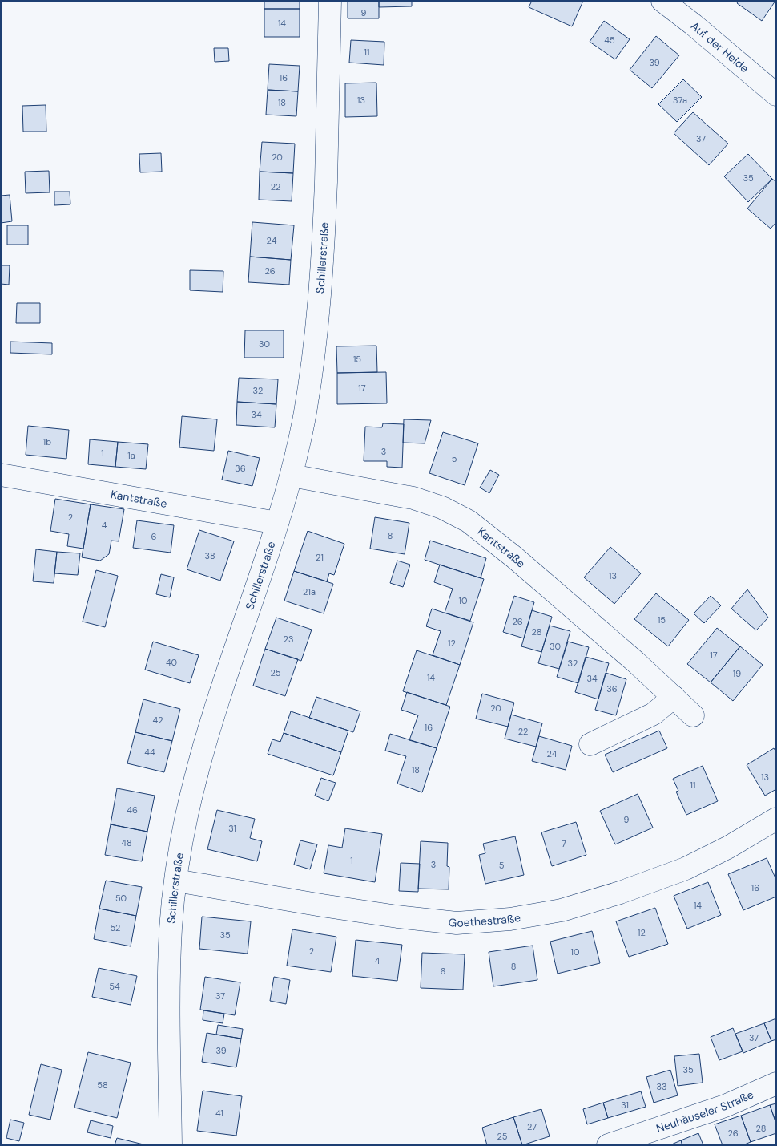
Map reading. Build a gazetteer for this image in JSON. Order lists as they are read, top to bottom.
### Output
{
  "streets": {
    "street": [
      "Auf der Heide",
      "Schillerstraße",
      "Kantstraße",
      "Goethestraße",
      "Neuhäuseler Straße"
    ]
  },
  "crossings": [
    ["Schillerstraße", "Kantstraße"],
    ["Schillerstraße", "Goethestraße"]
  ],
  "house_numbers": [
    "9",
    "14",
    "45",
    "11",
    "39",
    "16",
    "13",
    "37a",
    "18",
    "37",
    "20",
    "35",
    "22",
    "24",
    "26",
    "30",
    "15",
    "17",
    "32",
    "34",
    "1b",
    "3",
    "1",
    "1a",
    "5",
    "36",
    "2",
    "4",
    "8",
    "6",
    "38",
    "21",
    "13",
    "21a",
    "10",
    "15",
    "26",
    "28",
    "23",
    "12",
    "30",
    "17",
    "40",
    "32",
    "25",
    "19",
    "14",
    "34",
    "36",
    "20",
    "42",
    "16",
    "22",
    "44",
    "24",
    "18",
    "13",
    "11",
    "46",
    "9",
    "31",
    "48",
    "7",
    "1",
    "3",
    "5",
    "16",
    "50",
    "14",
    "52",
    "12",
    "35",
    "2",
    "10",
    "4",
    "8",
    "6",
    "54",
    "37",
    "37",
    "39",
    "35",
    "58",
    "33",
    "31",
    "41",
    "27",
    "28",
    "26",
    "25"
  ]
}
